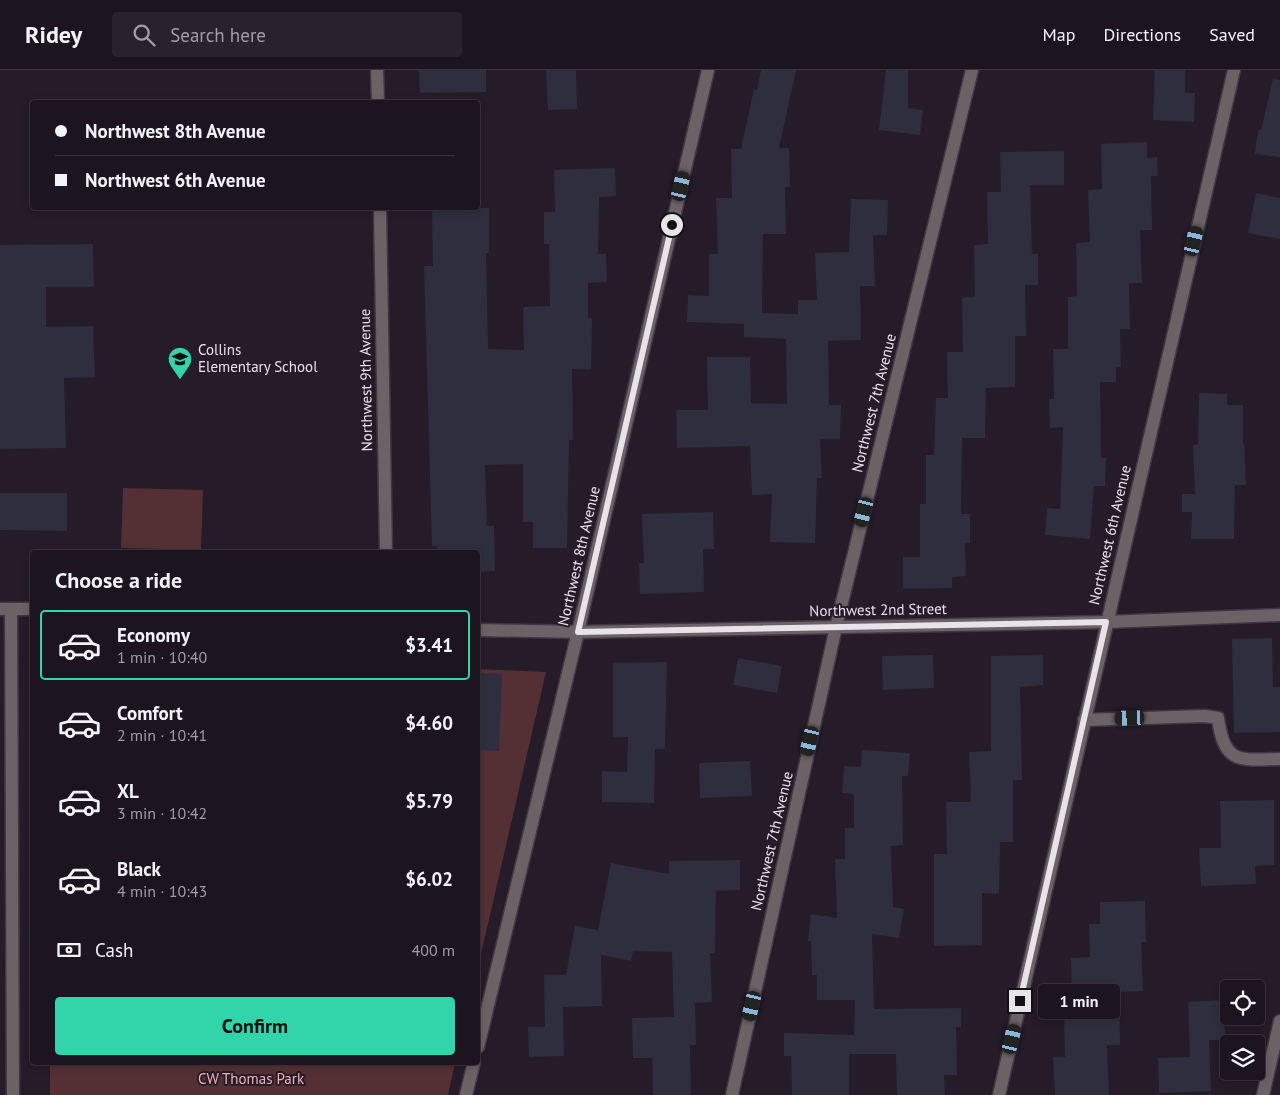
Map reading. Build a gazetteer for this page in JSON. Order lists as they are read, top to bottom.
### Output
{
  "streets": {
    "street": [
      "Northwest 9th Avenue",
      "Northwest 7th Avenue",
      "Northwest 6th Avenue",
      "Northwest 8th Avenue",
      "Northwest 2nd Street"
    ]
  },
  "crossings": [
    ["Northwest 7th Avenue", "Northwest 2nd Street"],
    ["Northwest 6th Avenue", "Northwest 2nd Street"],
    ["Northwest 8th Avenue", "Northwest 2nd Street"]
  ],
  "parks": ["CW Thomas Park"],
  "places": {
    "school or university": ["Collins Elementary School"]
  },
  "page": {
    "header": "Ridey",
    "search": "Search here",
    "nav": ["Map", "Directions", "Saved"],
    "banner": ["Northwest 8th Avenue", "Northwest 6th Avenue"],
    "heading": "Choose a ride",
    "list": [
      {
        "name": "Economy",
        "note": "1 min · 10:40",
        "value": "$3.41"
      },
      {
        "name": "Comfort",
        "note": "2 min · 10:41",
        "value": "$4.60"
      },
      {
        "name": "XL",
        "note": "3 min · 10:42",
        "value": "$5.79"
      },
      {
        "name": "Black",
        "note": "4 min · 10:43",
        "value": "$6.02"
      }
    ],
    "pay": ["Cash", "400 m"],
    "bubble": "1 min",
    "buttons": "Confirm"
  }
}
